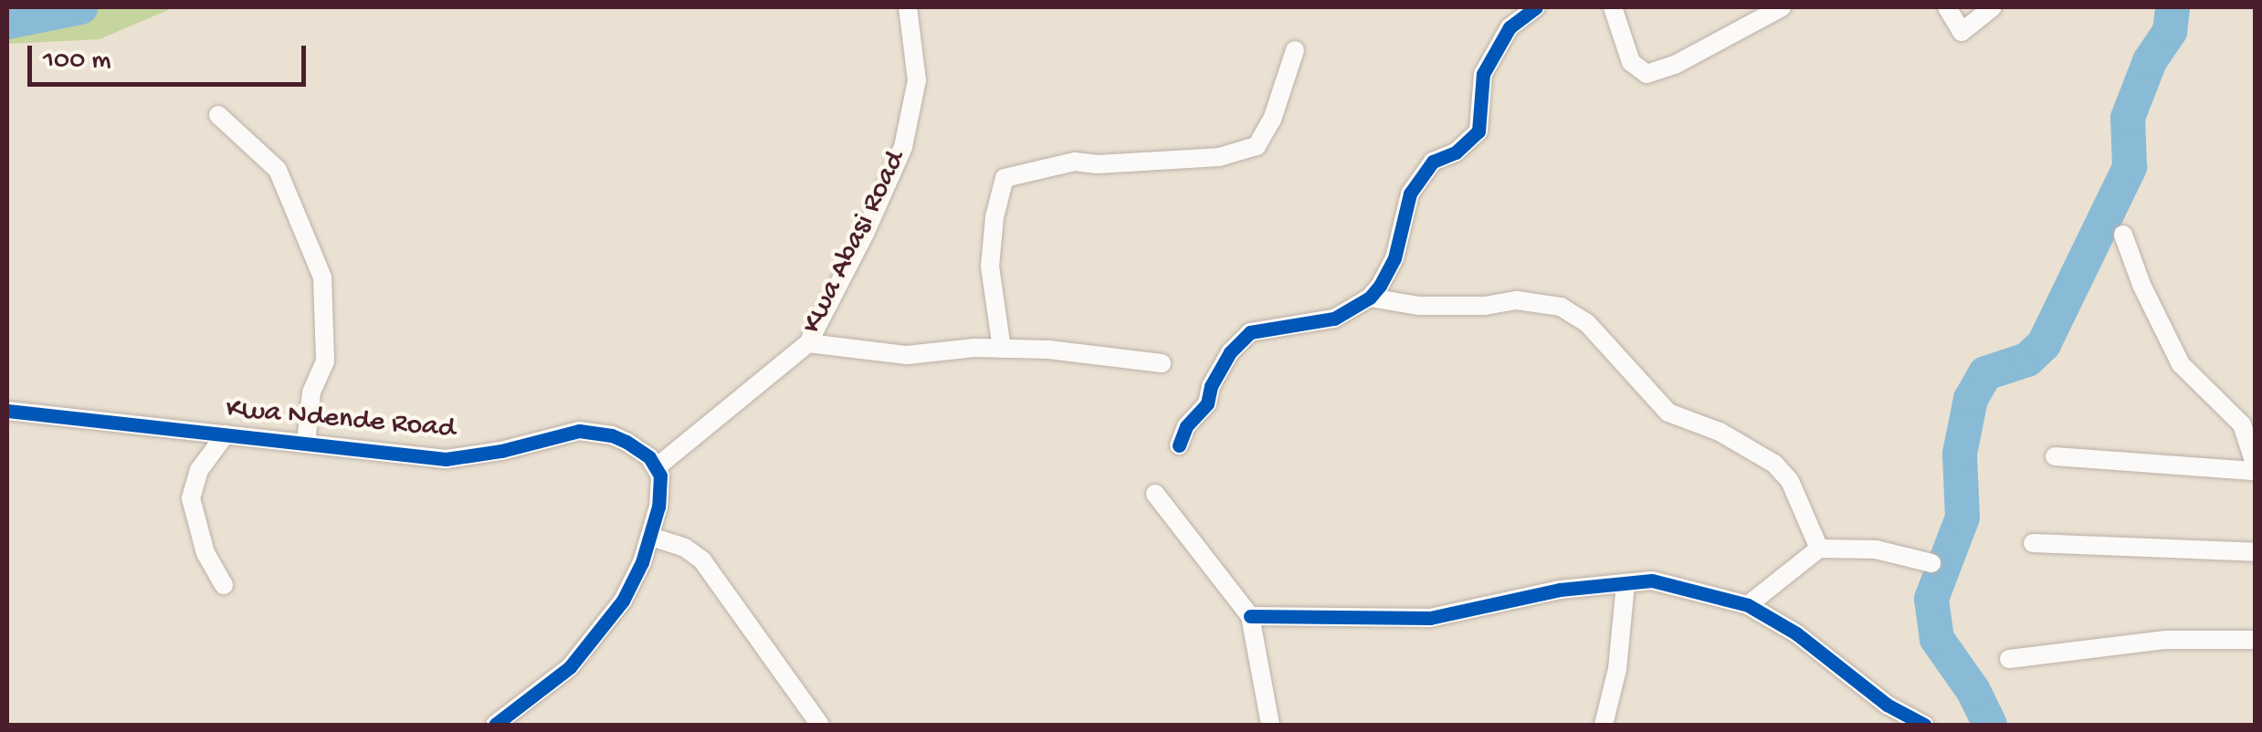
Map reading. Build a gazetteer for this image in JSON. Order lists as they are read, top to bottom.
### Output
{
  "streets": {
    "street": ["Kwa Abasi Road", "Kwa Ndende Road"]
  },
  "crossings": [
    ["Kwa Abasi Road", "Kwa Ndende Road"]
  ],
  "scale_bar": "100 m"
}
